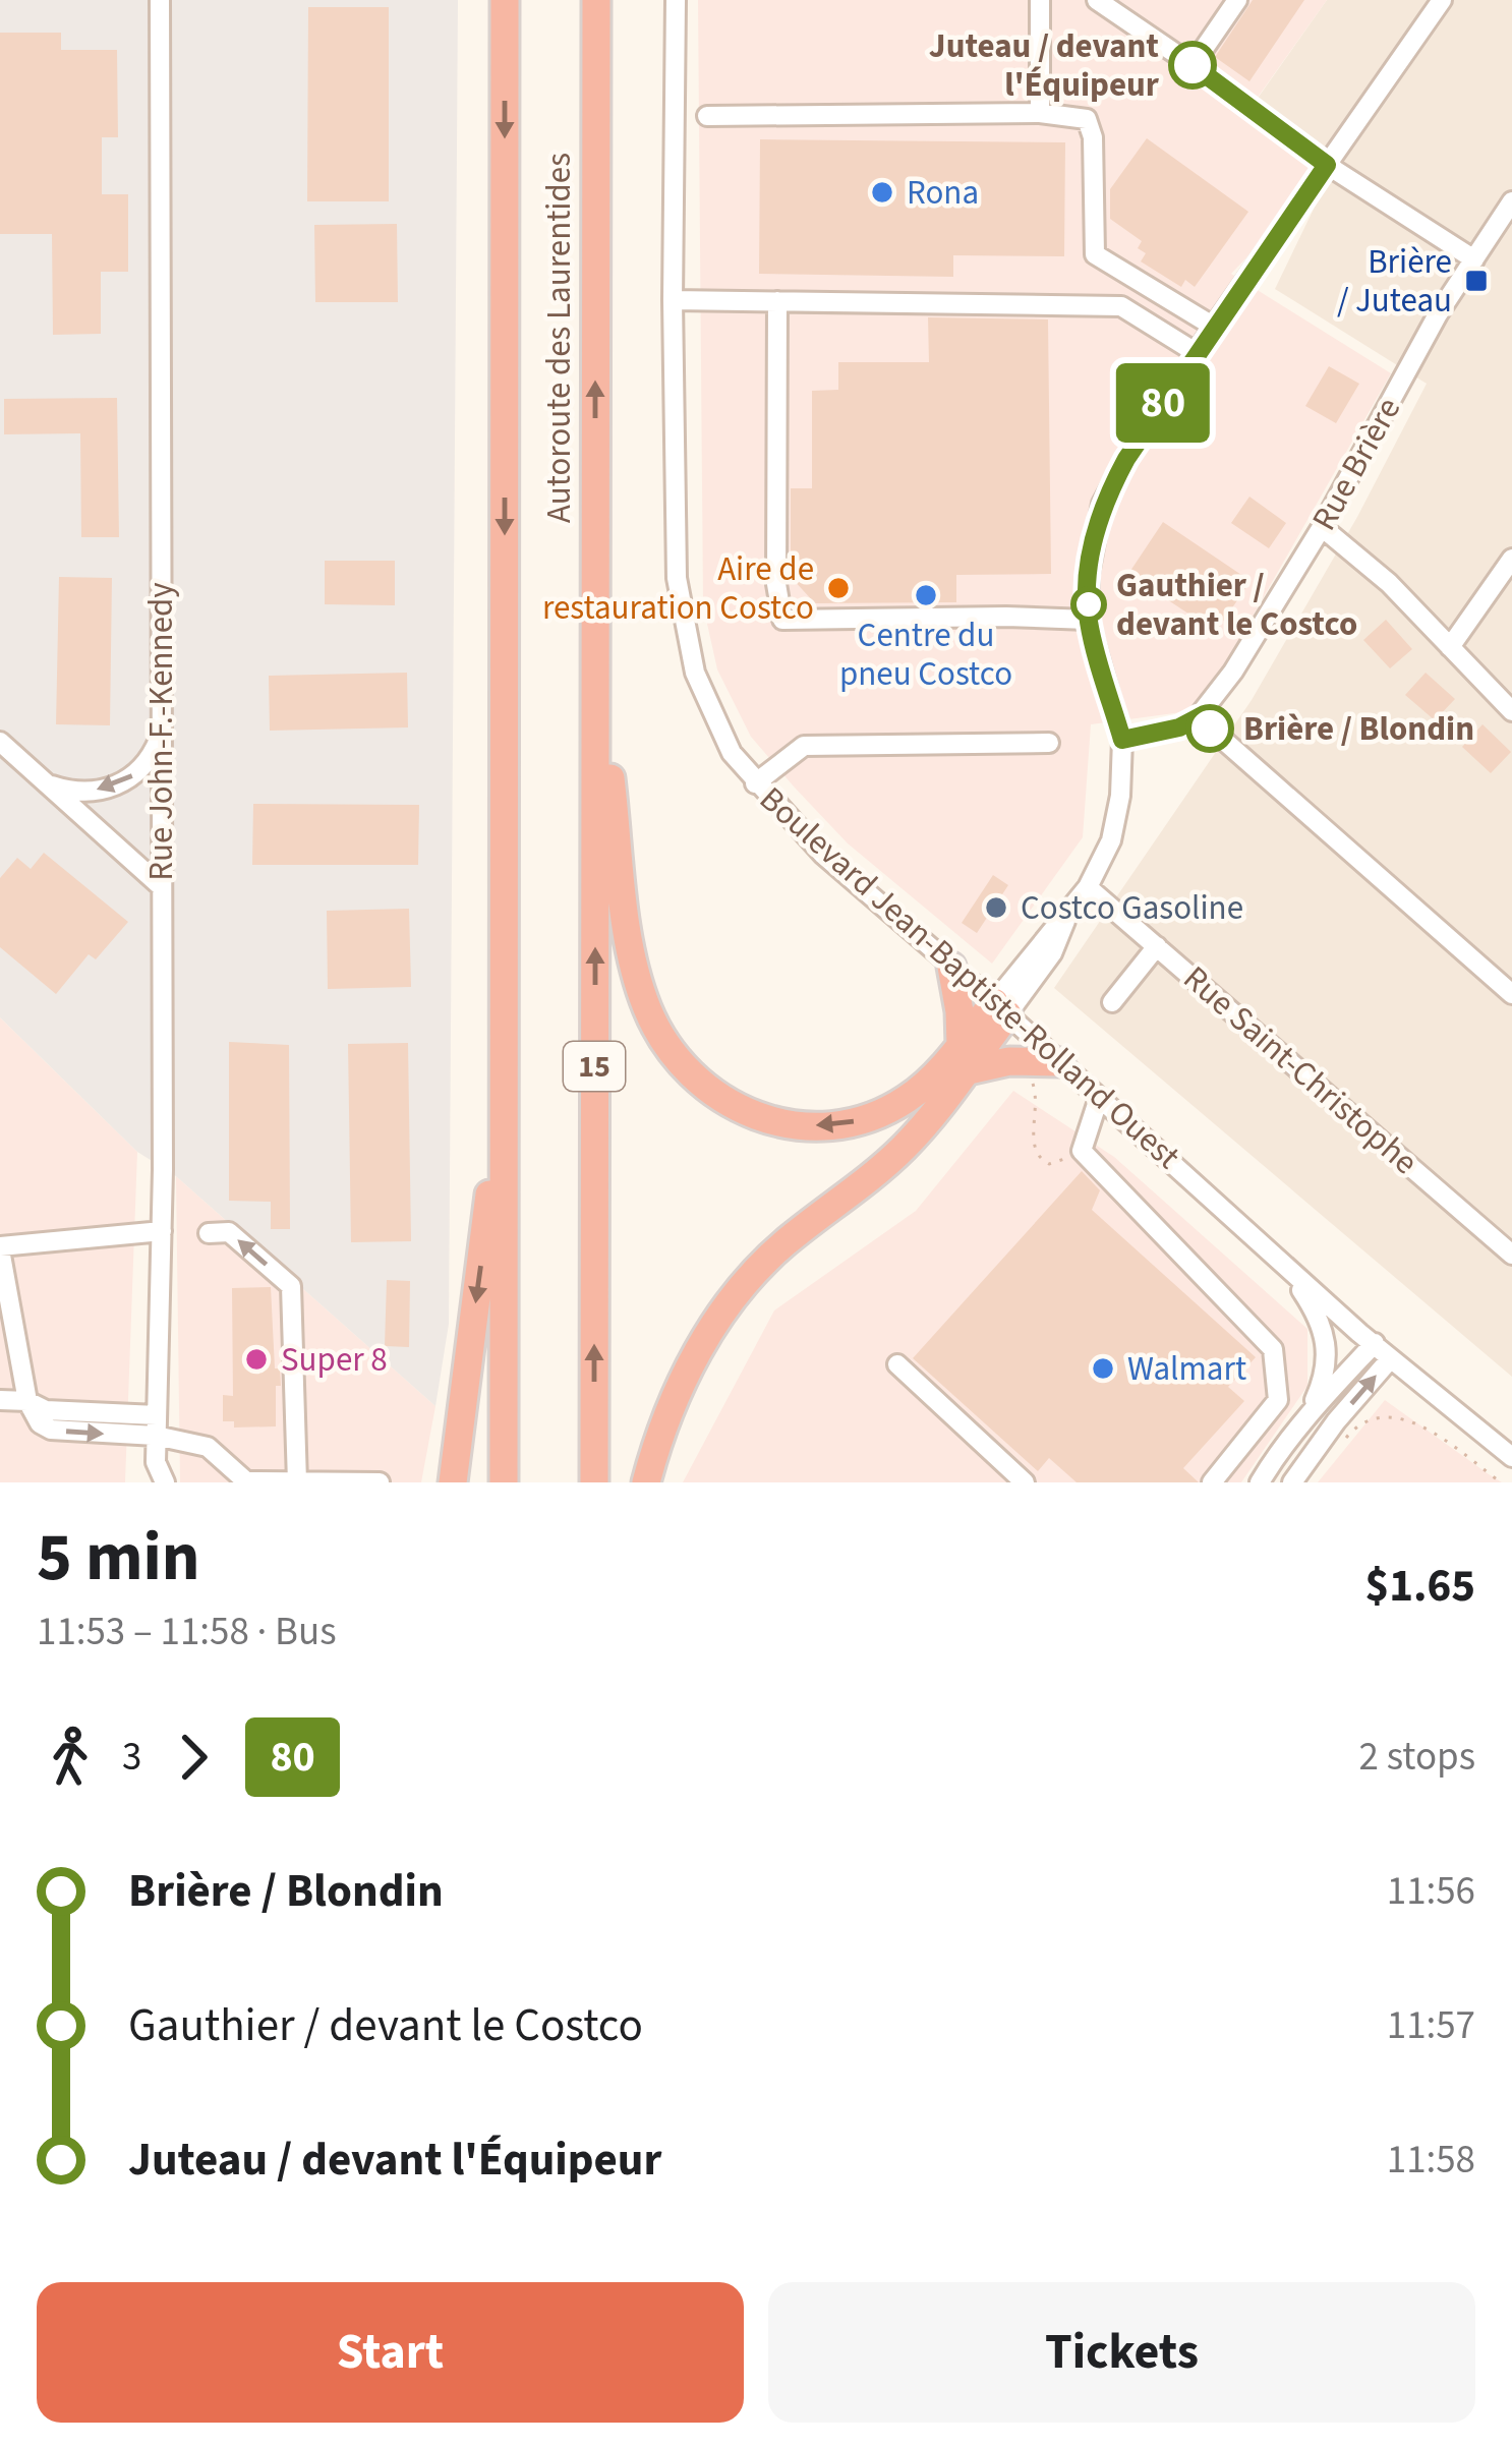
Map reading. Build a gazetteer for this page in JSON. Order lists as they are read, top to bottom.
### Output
{
  "streets": {
    "highway": ["Autoroute des Laurentides", "15"],
    "street": [
      "Rue Brière",
      "Rue John-F.-Kennedy",
      "Boulevard Jean-Baptiste-Rolland Ouest",
      "Rue Saint-Christophe"
    ]
  },
  "places": {
    "other": [
      "Juteau / devant l'Équipeur",
      "Rona",
      "Aire de restauration Costco",
      "Centre du pneu Costco",
      "Gauthier / devant le Costco",
      "Brière / Blondin",
      "Costco Gasoline",
      "Super 8",
      "Walmart"
    ],
    "transit": ["Brière / Juteau"]
  },
  "lines": ["bus line 80"],
  "page": {
    "on_map": "80",
    "heading": ["5 min", "11:53 – 11:58 · Bus", "$1.65"],
    "legs": ["3", "80", "2 stops"],
    "list": [
      {
        "name": "Brière / Blondin",
        "value": "11:56"
      },
      {
        "name": "Gauthier / devant le Costco",
        "value": "11:57"
      },
      {
        "name": "Juteau / devant l'Équipeur",
        "value": "11:58"
      }
    ],
    "buttons": ["Start", "Tickets"]
  }
}
